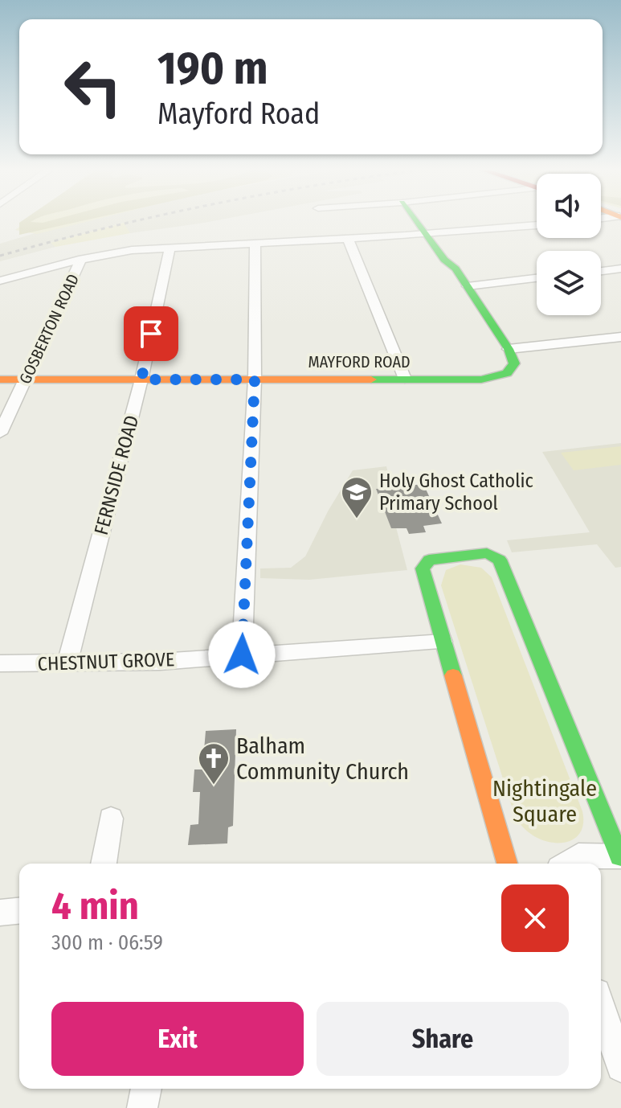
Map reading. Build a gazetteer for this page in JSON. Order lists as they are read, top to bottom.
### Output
{
  "streets": {
    "street": [
      "GOSBERTON ROAD",
      "MAYFORD ROAD",
      "FERNSIDE ROAD",
      "CHESTNUT GROVE"
    ]
  },
  "crossings": [
    ["GOSBERTON ROAD", "MAYFORD ROAD"],
    ["MAYFORD ROAD", "FERNSIDE ROAD"],
    ["FERNSIDE ROAD", "CHESTNUT GROVE"]
  ],
  "parks": ["Nightingale Square"],
  "places": {
    "school or university": ["Holy Ghost Catholic Primary School"],
    "church": ["Balham Community Church"]
  },
  "page": {
    "turn": ["190 m", "Mayford Road"],
    "heading": ["4 min", "300 m · 06:59"],
    "buttons": ["Exit", "Share"]
  }
}
